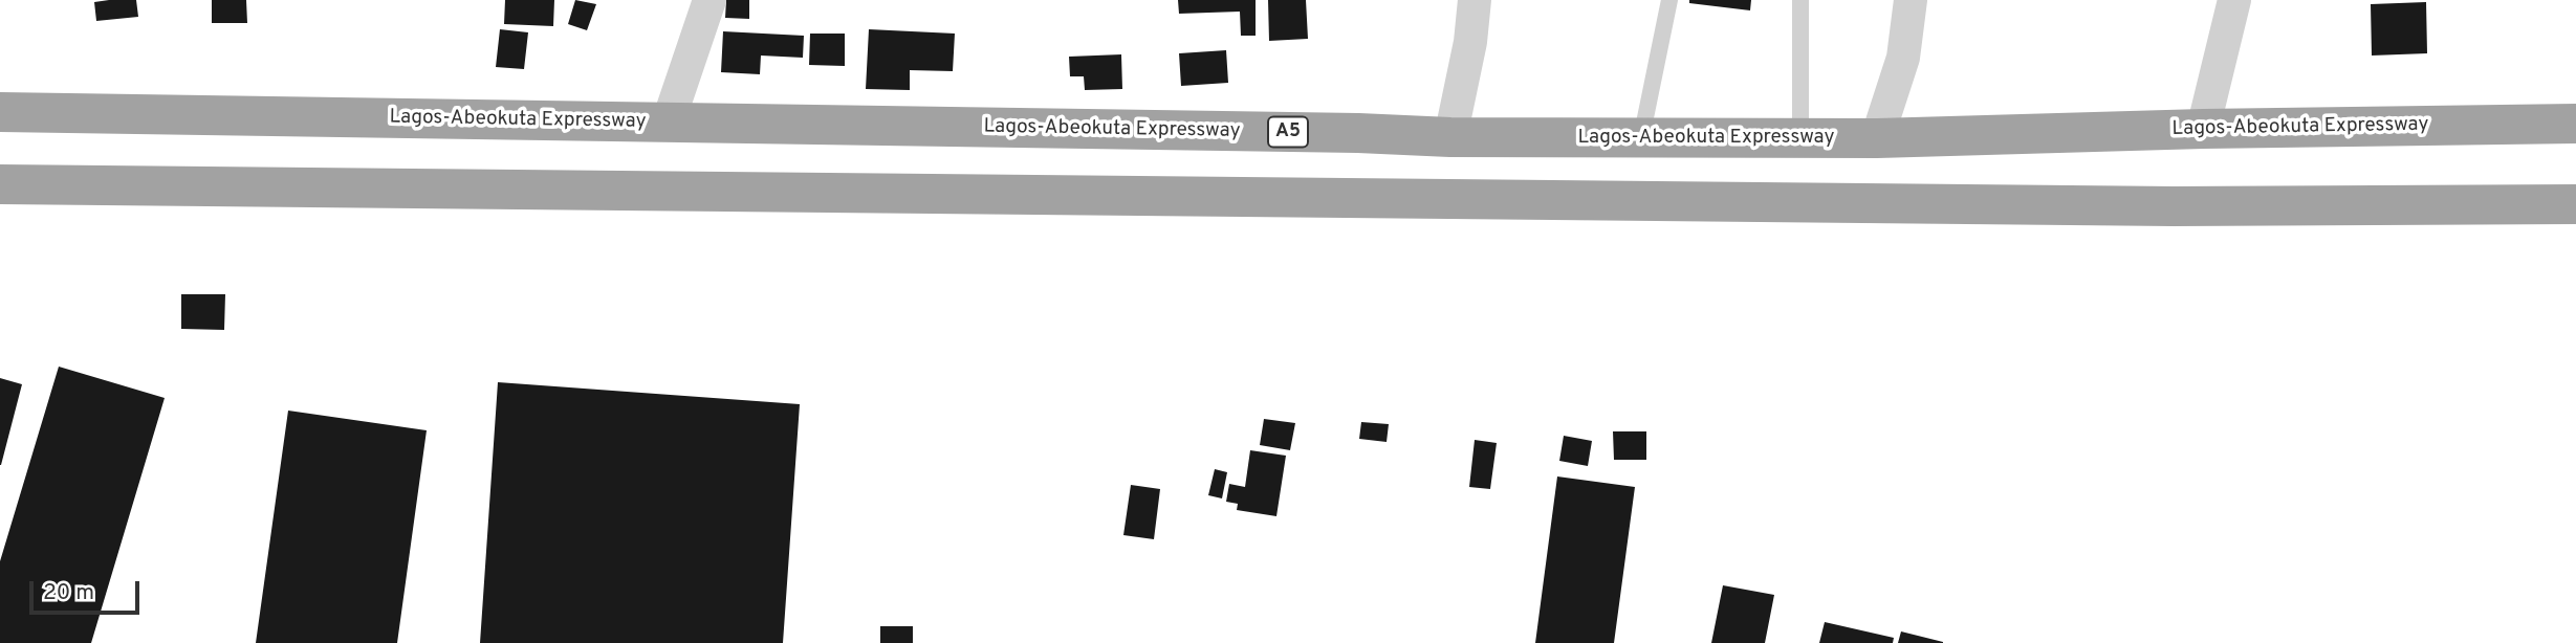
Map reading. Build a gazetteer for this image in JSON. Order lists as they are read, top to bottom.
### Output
{
  "streets": {
    "highway": ["Lagos-Abeokuta Expressway", "A5"]
  },
  "scale_bar": "20 m"
}
